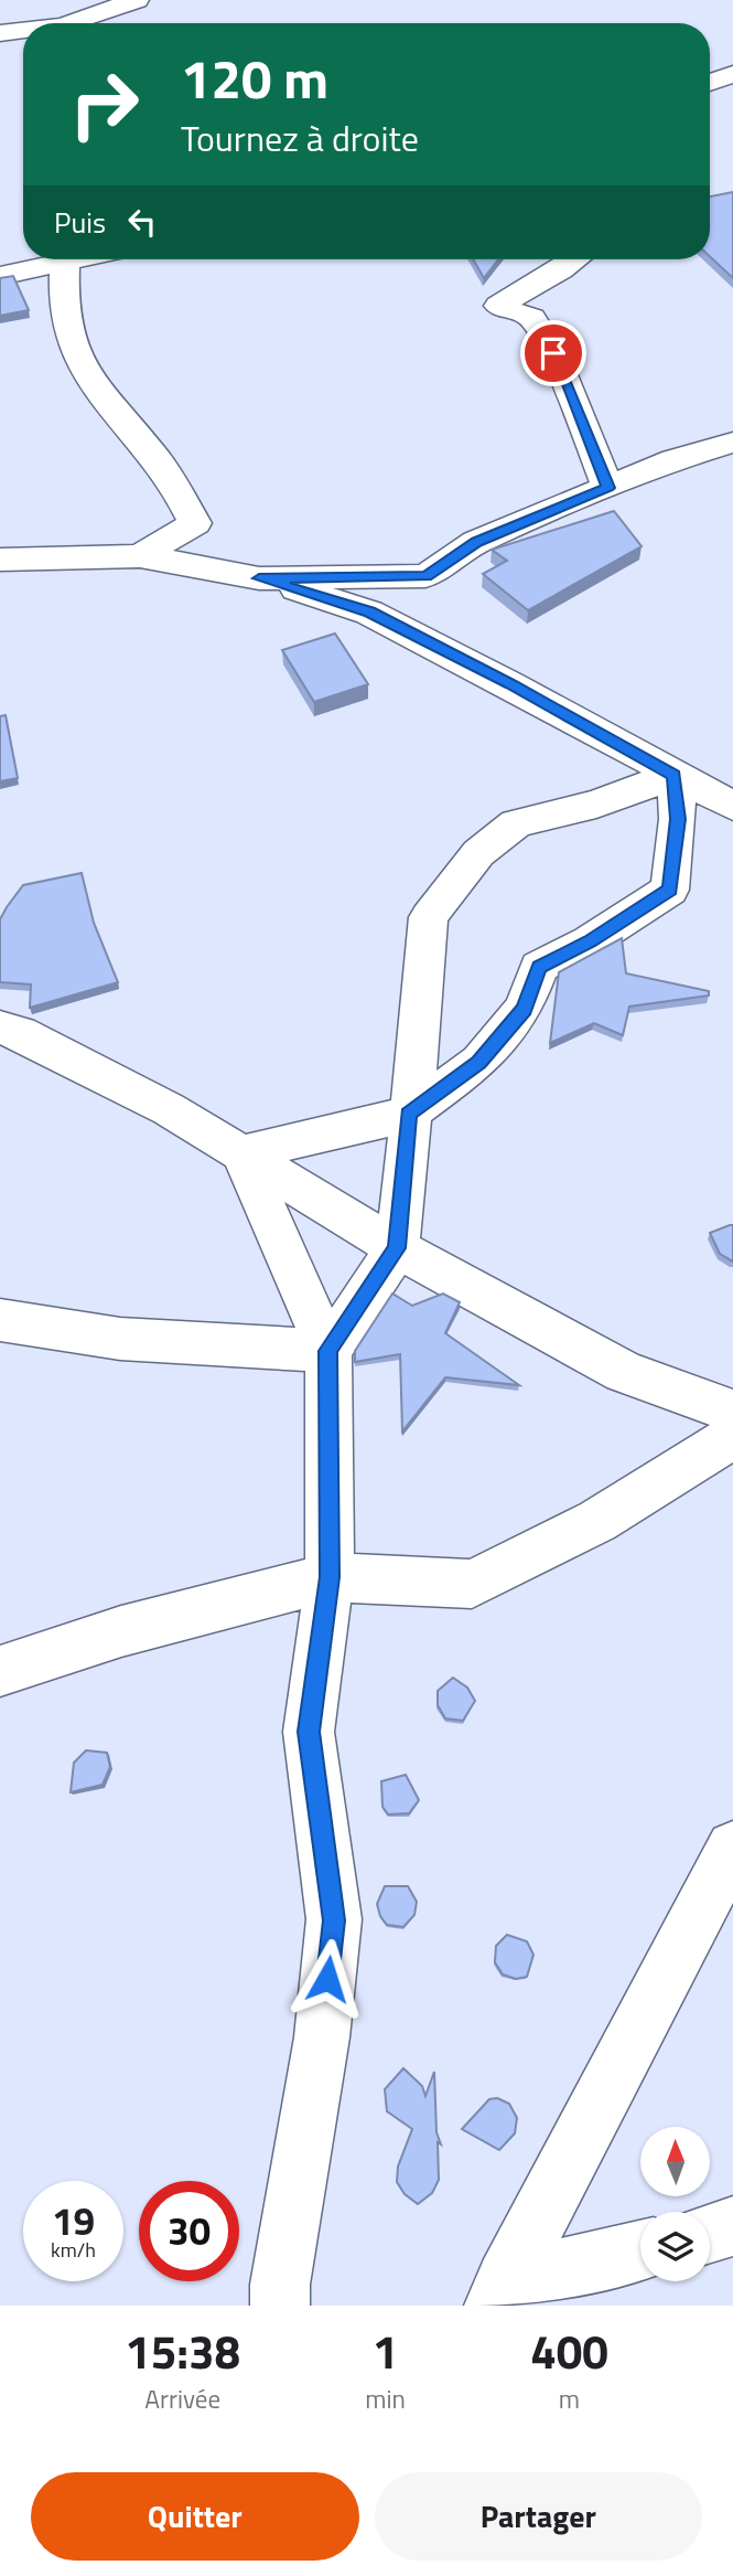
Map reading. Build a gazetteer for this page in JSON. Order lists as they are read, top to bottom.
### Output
{
  "north": "top",
  "page": {
    "turn": ["120 m", "Tournez à droite"],
    "then": "Puis",
    "speed": "19 km/h",
    "limit": "30",
    "eta": [
      "15:38",
      "Arrivée",
      "1",
      "min",
      "400",
      "m"
    ],
    "buttons": ["Quitter", "Partager"]
  }
}
